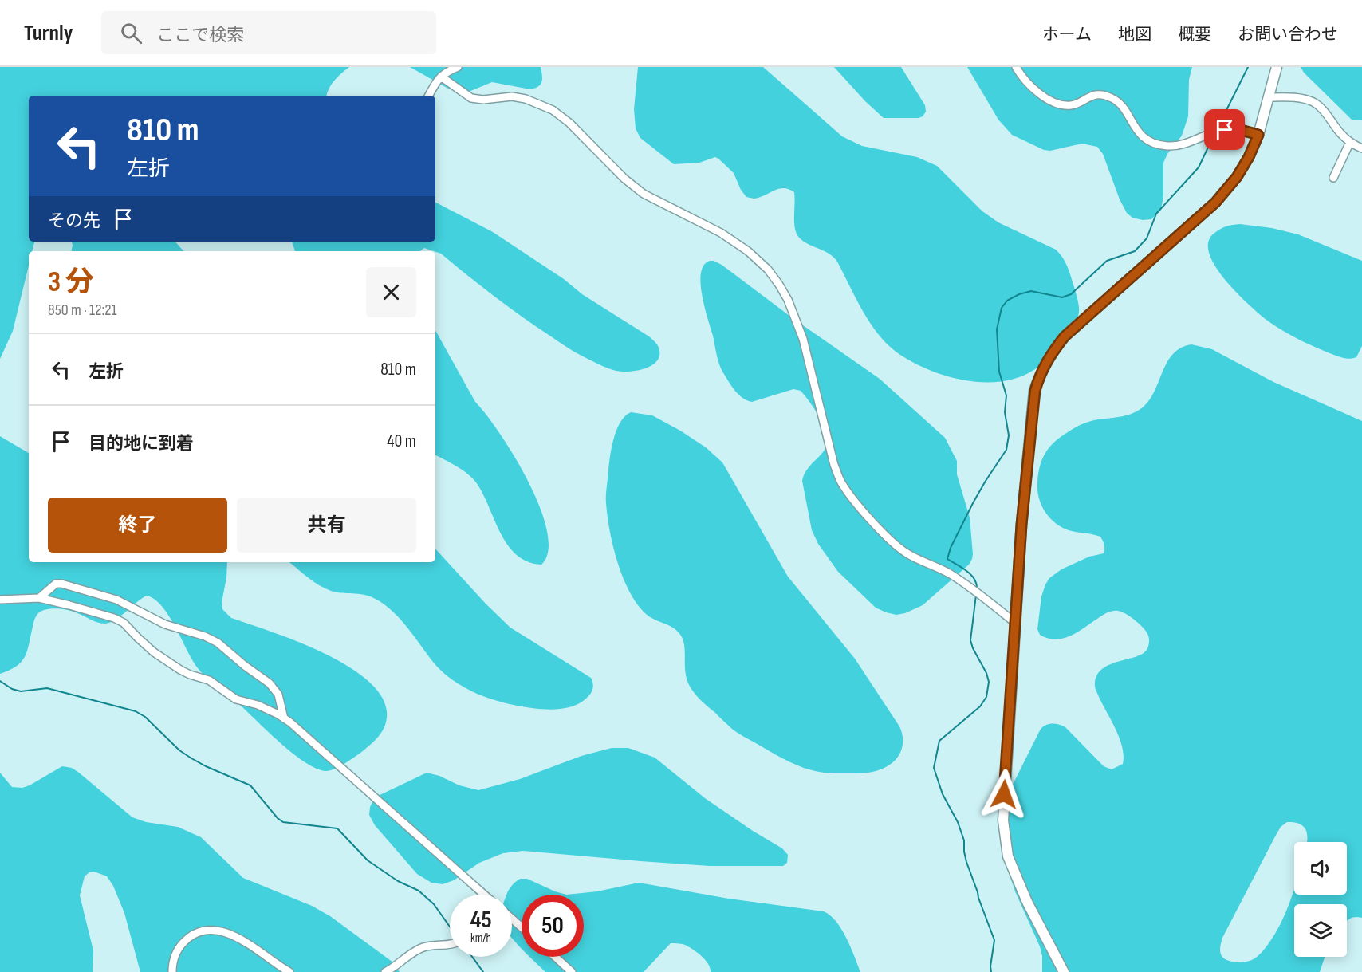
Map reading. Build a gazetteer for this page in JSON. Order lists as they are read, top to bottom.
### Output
{
  "page": {
    "header": "Turnly",
    "search": "ここで検索",
    "nav": [
      "ホーム",
      "地図",
      "概要",
      "お問い合わせ"
    ],
    "turn": ["810 m", "左折"],
    "then": "その先",
    "heading": ["3 分", "850 m · 12:21"],
    "list": [
      {
        "name": "左折",
        "value": "810 m"
      },
      {
        "name": "目的地に到着",
        "value": "40 m"
      }
    ],
    "buttons": ["終了", "共有"],
    "speed": "45 km/h",
    "limit": "50"
  }
}
